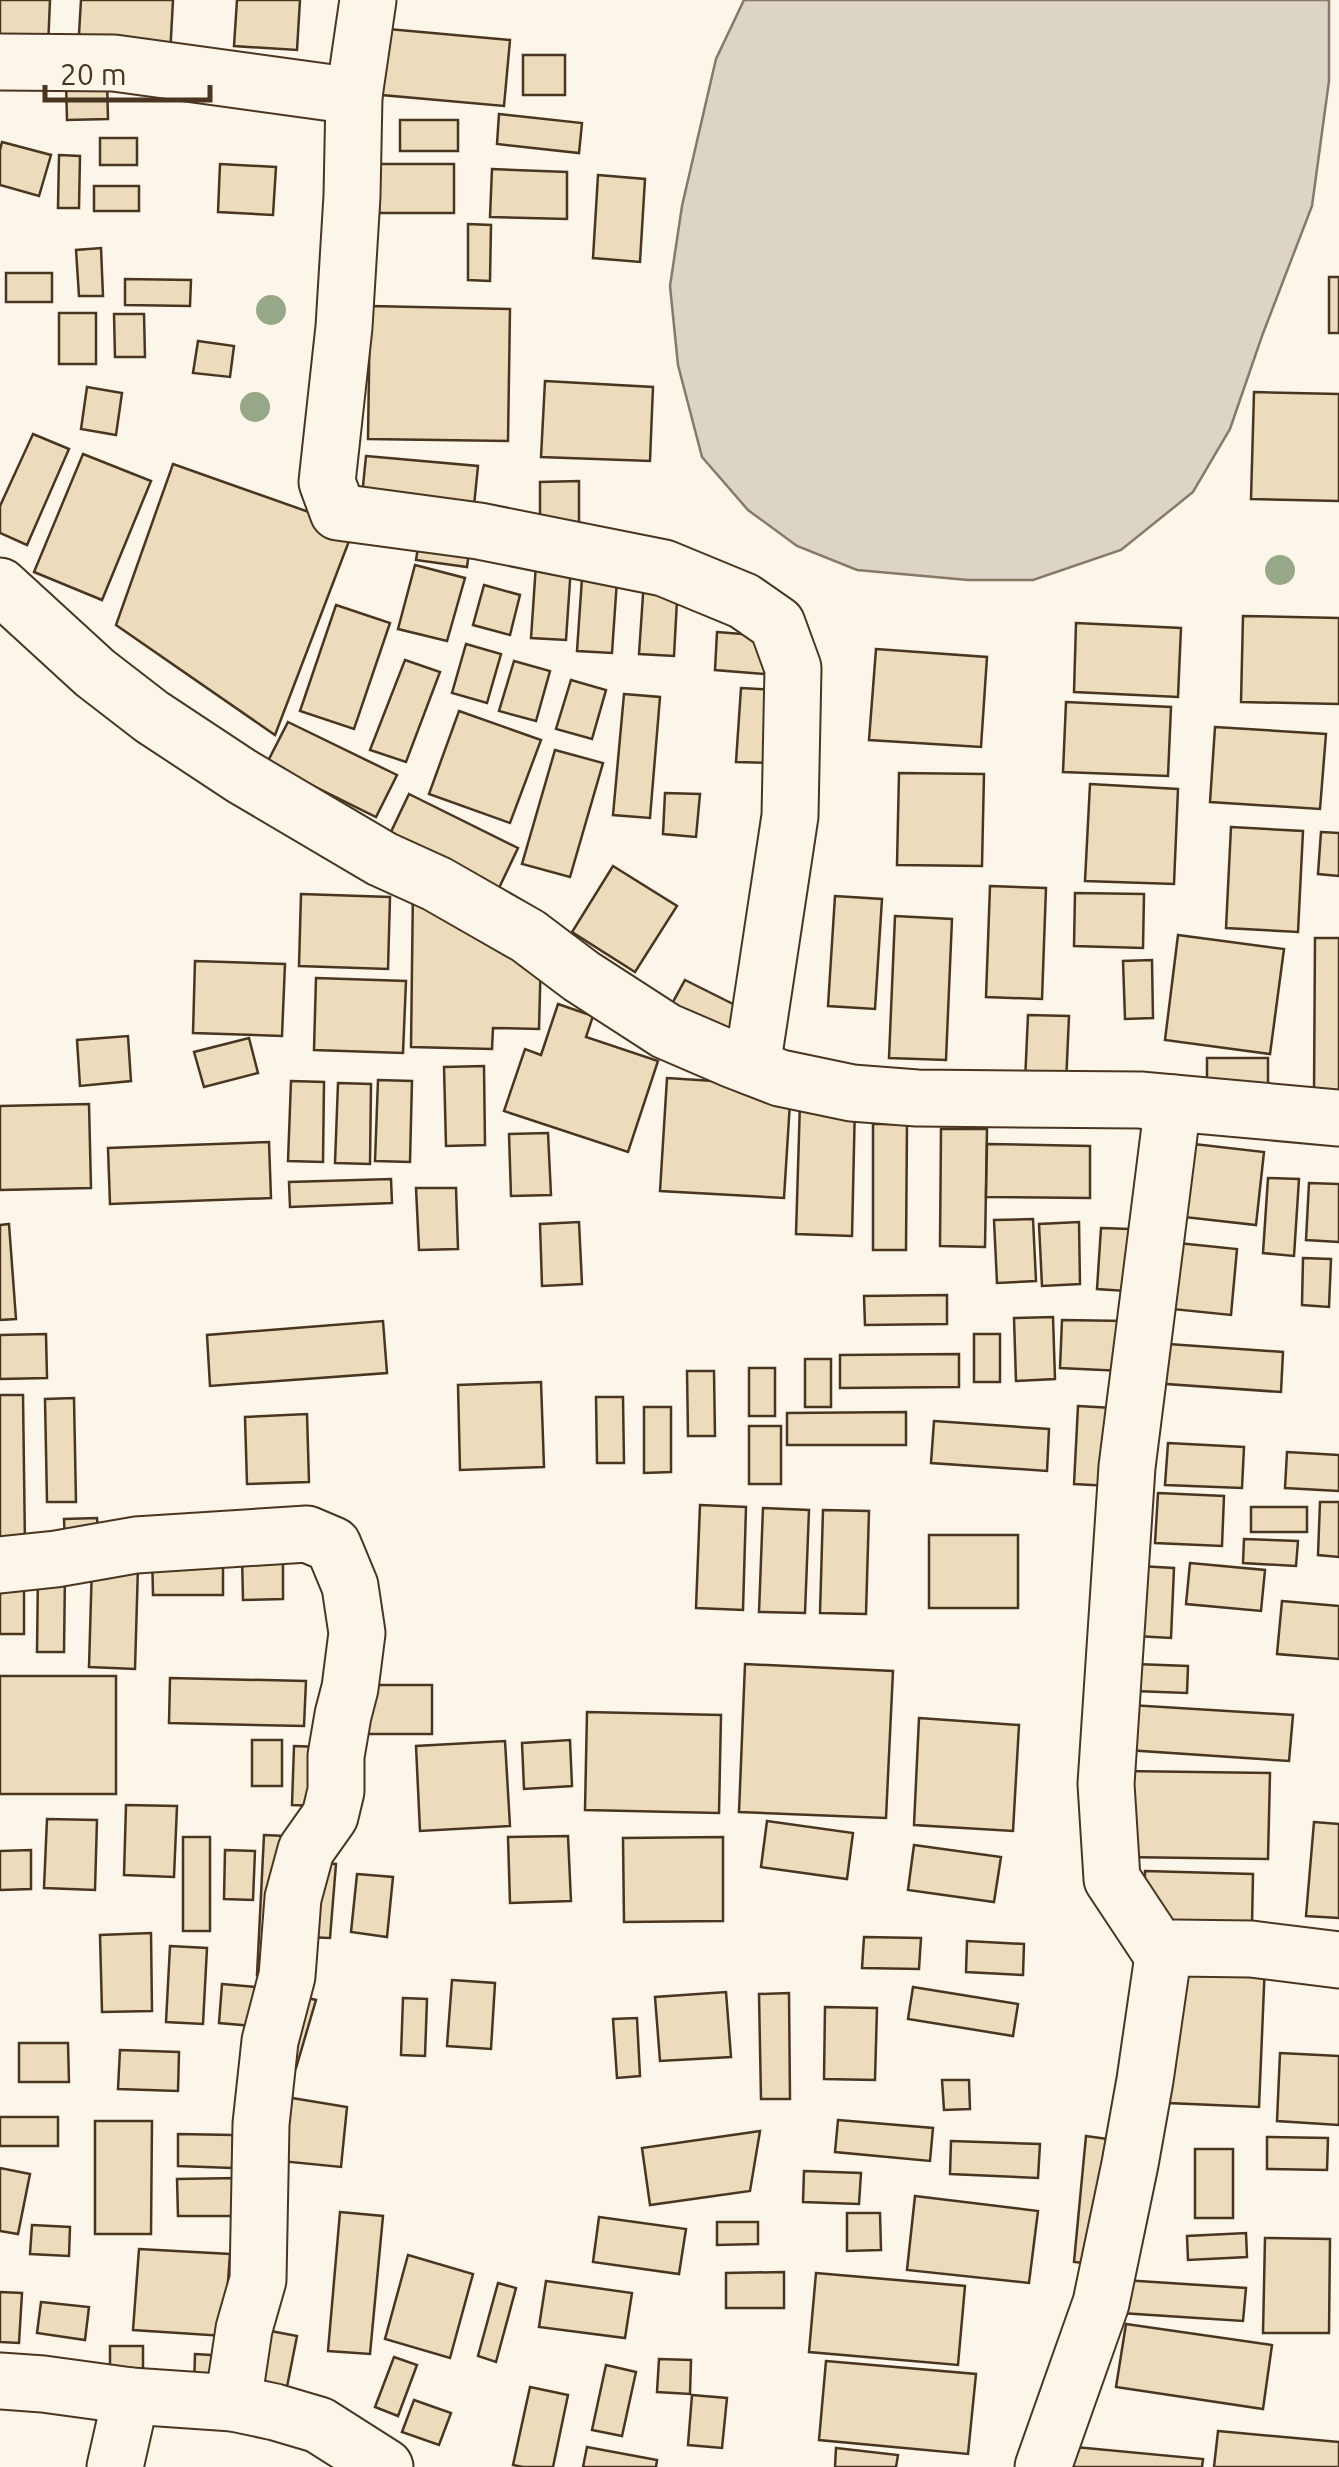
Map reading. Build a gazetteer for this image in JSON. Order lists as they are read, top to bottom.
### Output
{
  "scale_bar": "20 m"
}
